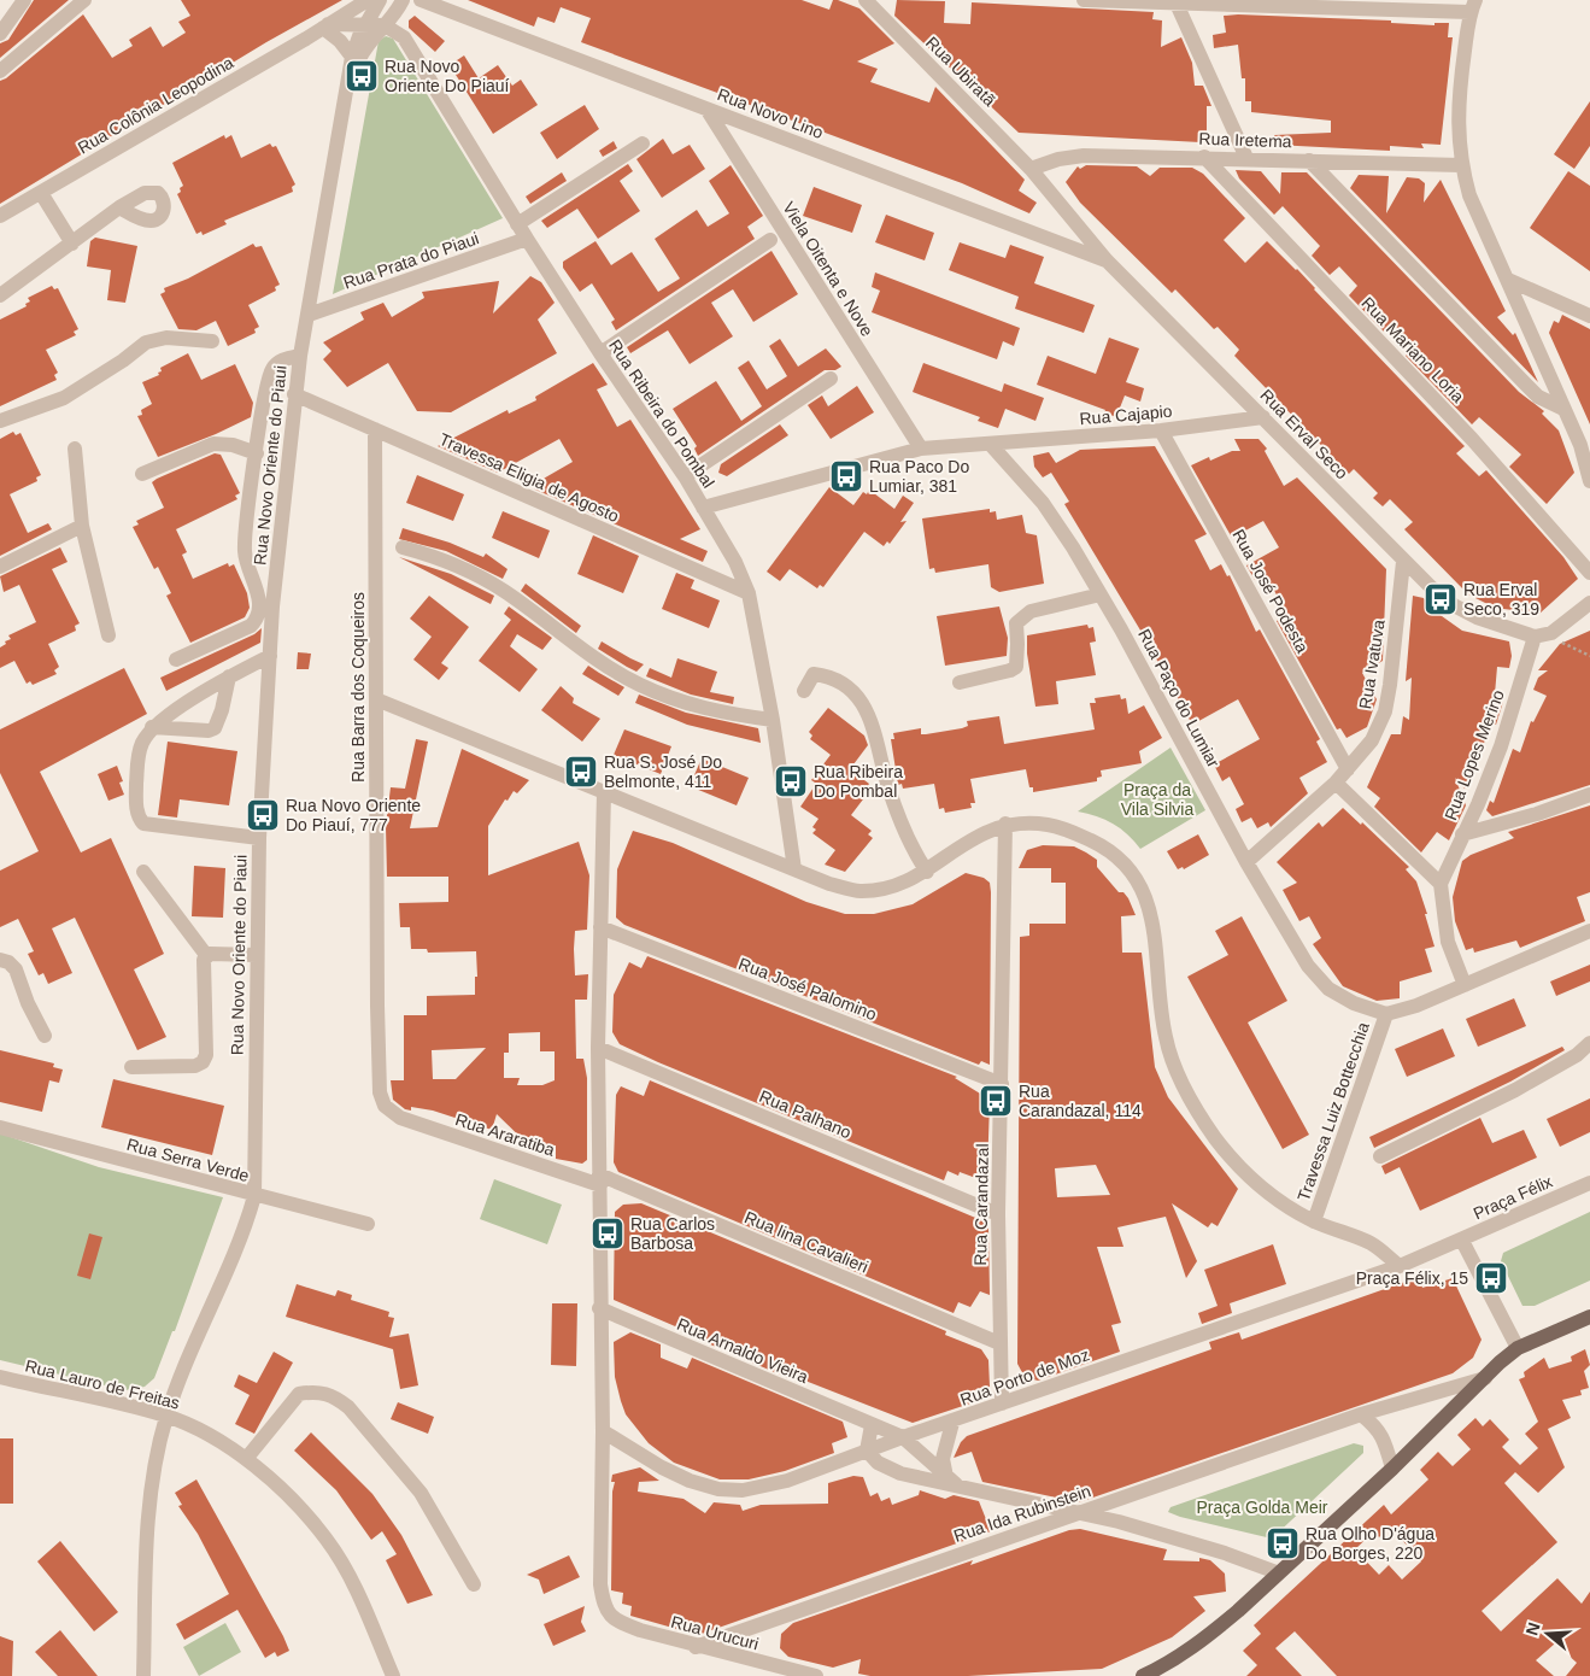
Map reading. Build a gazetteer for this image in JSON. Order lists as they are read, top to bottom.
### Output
{
  "streets": {
    "street": [
      "Rua Ubiratã",
      "Rua Colônia Leopodina",
      "Rua Novo Lino",
      "Rua Iretema",
      "Rua Prata do Piaui",
      "Viela Oitenta e Nove",
      "Rua Mariano Loria",
      "Rua Ribeira do Pombal",
      "Rua Cajapio",
      "Rua Erval Seco",
      "Rua Novo Oriente do Piaui",
      "Travessa Eligia de Agosto",
      "Rua José Podesta",
      "Rua Ivatuva",
      "Rua Barra dos Coqueiros",
      "Rua Paço do Lumiar",
      "Rua Lopes Merino",
      "Rua José Palomino",
      "Travessa Luiz Bottecchia",
      "Rua Palhano",
      "Rua Araratiba",
      "Rua Serra Verde",
      "Praça Félix",
      "Rua Carandazal",
      "Rua lina Cavalieri",
      "Rua Arnaldo Vieira",
      "Rua Porto de Moz",
      "Rua Lauro de Freitas",
      "Rua Ida Rubinstein",
      "Rua Urucuri"
    ]
  },
  "crossings": [
    ["Rua Ubiratã", "Rua Iretema"],
    ["Rua Ubiratã", "Rua Erval Seco"],
    ["Rua Colônia Leopodina", "Rua Ribeira do Pombal"],
    ["Rua Colônia Leopodina", "Rua Novo Oriente do Piaui"],
    ["Rua Novo Lino", "Viela Oitenta e Nove"],
    ["Rua Novo Lino", "Rua Erval Seco"],
    ["Rua Iretema", "Rua Mariano Loria"],
    ["Rua Iretema", "Rua Erval Seco"],
    ["Rua Prata do Piaui", "Rua Ribeira do Pombal"],
    ["Rua Prata do Piaui", "Rua Novo Oriente do Piaui"],
    ["Rua Ribeira do Pombal", "Rua Novo Oriente do Piaui"],
    ["Rua Ribeira do Pombal", "Travessa Eligia de Agosto"],
    ["Rua Cajapio", "Rua Erval Seco"],
    ["Rua Cajapio", "Rua José Podesta"],
    ["Rua Cajapio", "Rua Paço do Lumiar"],
    ["Rua Erval Seco", "Rua Ivatuva"],
    ["Rua Erval Seco", "Rua Lopes Merino"],
    ["Rua Novo Oriente do Piaui", "Travessa Eligia de Agosto"],
    ["Rua Novo Oriente do Piaui", "Rua Serra Verde"],
    ["Rua Novo Oriente do Piaui", "Rua Lauro de Freitas"],
    ["Travessa Eligia de Agosto", "Rua Barra dos Coqueiros"],
    ["Rua José Podesta", "Rua Ivatuva"],
    ["Rua Ivatuva", "Rua Paço do Lumiar"],
    ["Rua Barra dos Coqueiros", "Rua Araratiba"],
    ["Rua Paço do Lumiar", "Travessa Luiz Bottecchia"],
    ["Rua José Palomino", "Rua Carandazal"],
    ["Rua Palhano", "Rua Carandazal"],
    ["Rua Araratiba", "Rua lina Cavalieri"],
    ["Praça Félix", "Rua Porto de Moz"],
    ["Rua Carandazal", "Rua lina Cavalieri"],
    ["Rua Carandazal", "Rua Porto de Moz"],
    ["Rua Arnaldo Vieira", "Rua Porto de Moz"],
    ["Rua Porto de Moz", "Rua Urucuri"],
    ["Rua Ida Rubinstein", "Rua Urucuri"]
  ],
  "parks": ["Praça da Vila Silvia", "Praça Golda Meir"],
  "places": {
    "bus stop": [
      "Rua Novo Oriente Do Piauí",
      "Rua Paco Do Lumiar, 381",
      "Rua Erval Seco, 319",
      "Rua S. José Do Belmonte, 411",
      "Rua Ribeira Do Pombal",
      "Rua Novo Oriente Do Piauí, 777",
      "Rua Carandazal, 114",
      "Rua Carlos Barbosa",
      "Praça Félix, 15",
      "Rua Olho D'água Do Borges, 220"
    ]
  },
  "north": "left"
}
